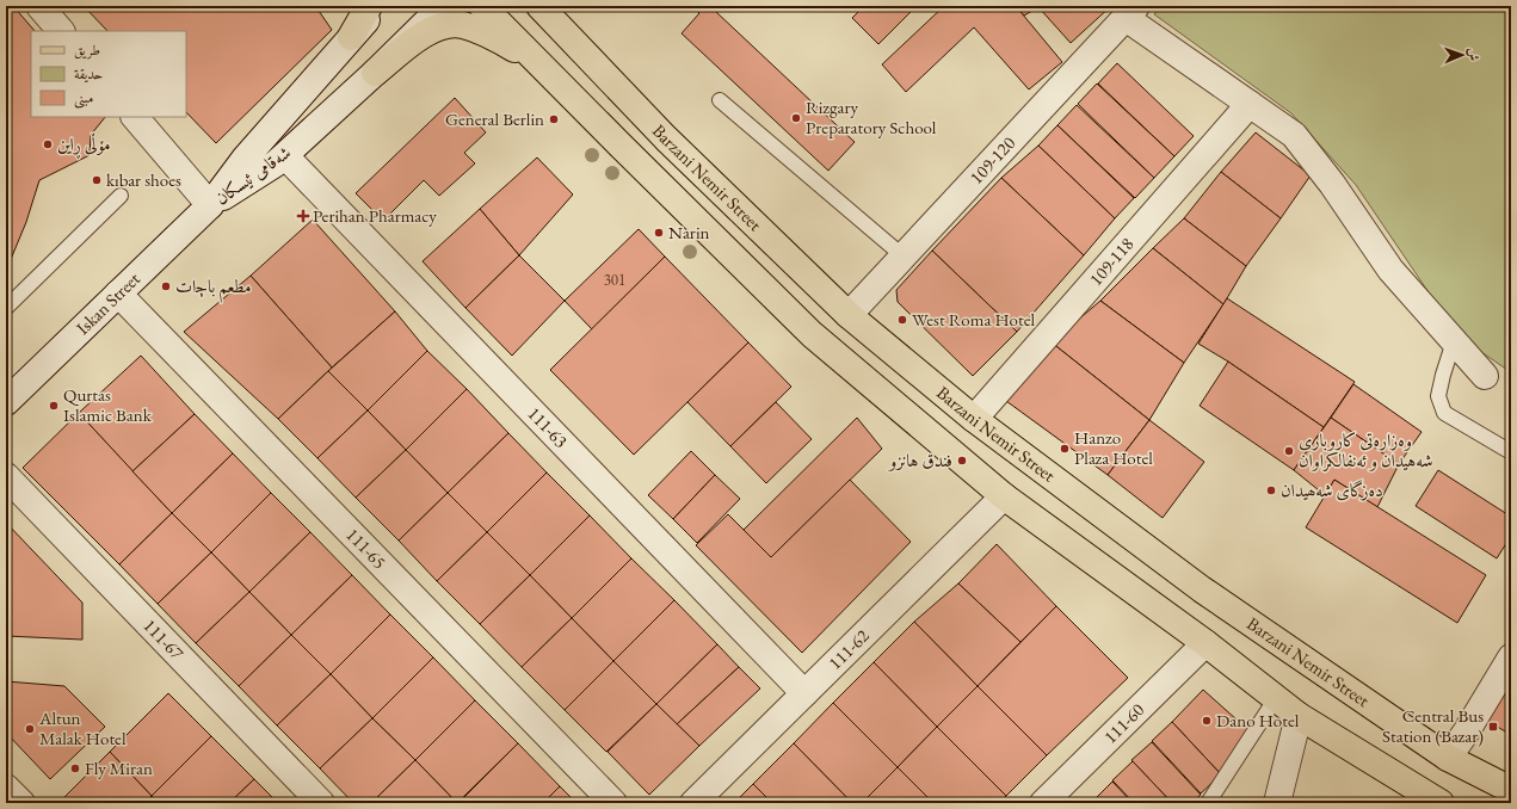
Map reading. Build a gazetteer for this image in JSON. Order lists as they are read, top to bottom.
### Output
{
  "streets": {
    "main road": ["Barzani Nemir Street"],
    "street": [
      "109-120",
      "شەقامی ئیسکان",
      "109-118",
      "Iskan Street",
      "111-63",
      "111-65",
      "111-67",
      "111-62",
      "111-60"
    ]
  },
  "crossings": [
    ["109-120", "Barzani Nemir Street"],
    ["شەقامی ئیسکان", "Iskan Street"],
    ["Barzani Nemir Street", "109-118"],
    ["Iskan Street", "111-65"],
    ["111-63", "111-62"]
  ],
  "places": {
    "other": [
      "Rizgary Preparatory School",
      "General Berlin",
      "مۆڵی ڕاین",
      "kıbar shoes",
      "Narin",
      "مطعم باﭴات",
      "West Roma Hotel",
      "Qurtas Islamic Bank",
      "Hanzo Plaza Hotel",
      "وەزارەتی کاروباری شەهیدان و ئەنفالکراوان",
      "فندق هانزو",
      "دەزگای شەھیدان",
      "Dano Hotel",
      "Altun Malak Hotel",
      "Fly Miran"
    ],
    "health": ["Perihan Pharmacy"],
    "transit": ["Central Bus Station (Bazar)"]
  },
  "house_numbers": ["301"],
  "legend": ["طريق", "حديقة", "مبنى"],
  "north": "right"
}
